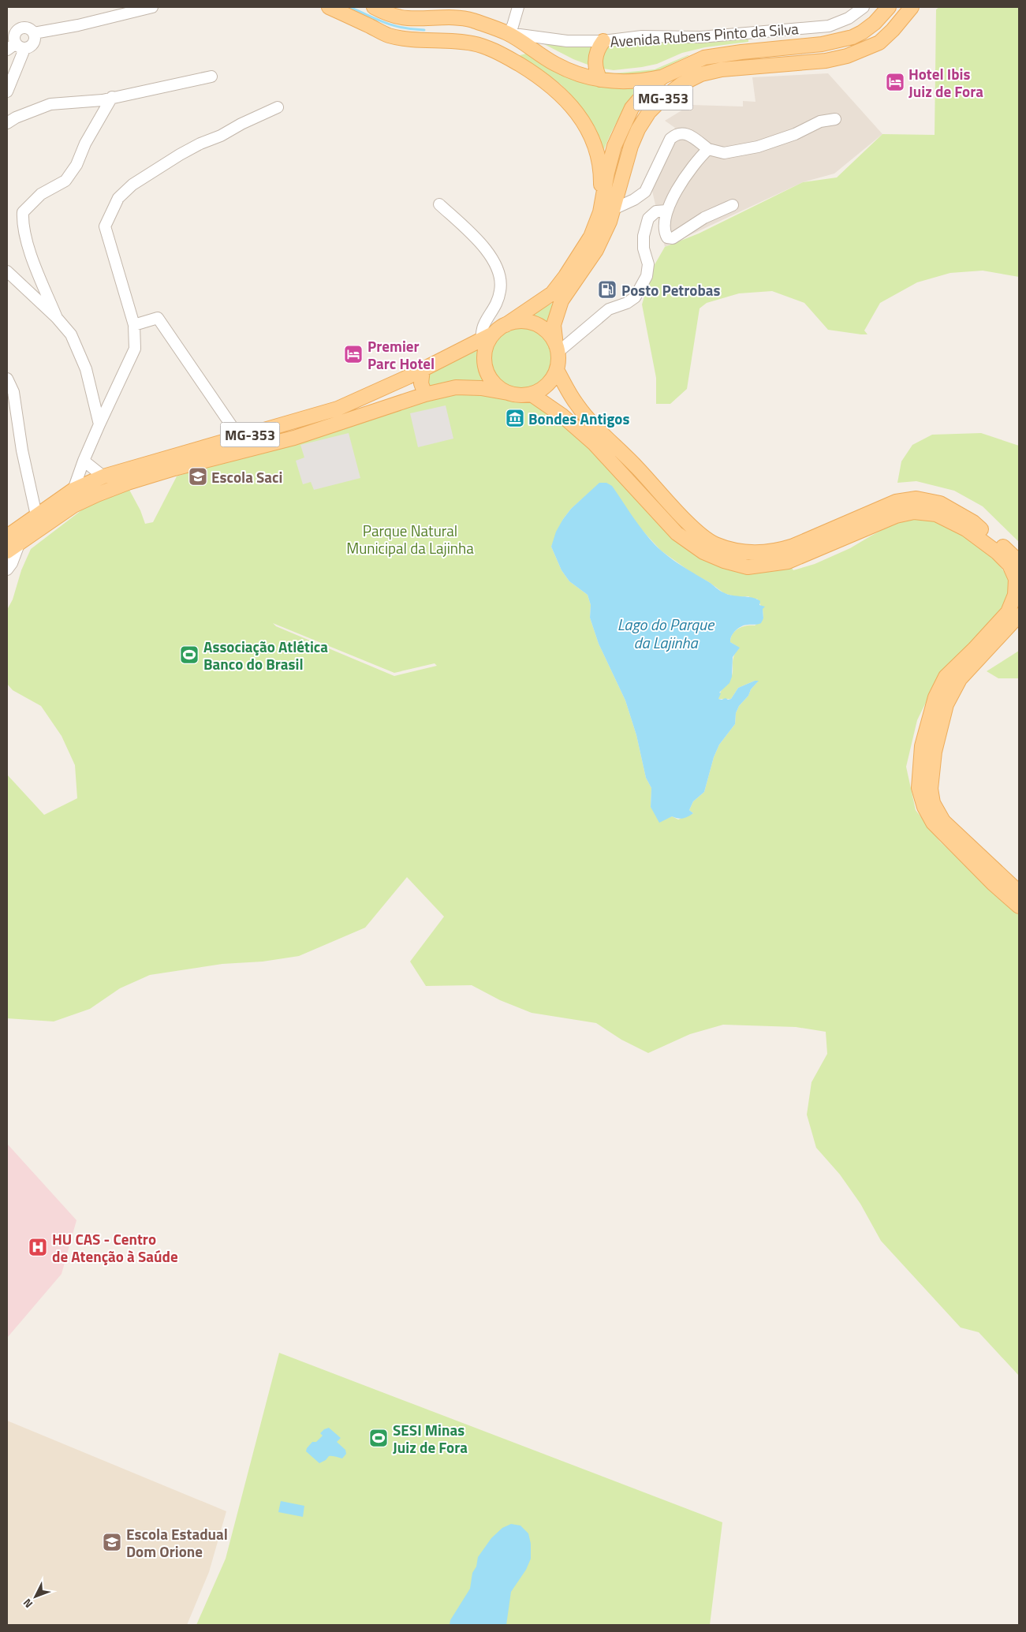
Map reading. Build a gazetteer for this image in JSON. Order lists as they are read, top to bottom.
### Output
{
  "streets": {
    "main road": ["MG-353"],
    "street": ["Avenida Rubens Pinto da Silva"]
  },
  "water": ["Lago do Parque da Lajinha"],
  "parks": ["Parque Natural Municipal da Lajinha"],
  "places": {
    "hotel": ["Hotel Ibis Juiz de Fora", "Premier Parc Hotel"],
    "fuel station": ["Posto Petrobas"],
    "museum": ["Bondes Antigos"],
    "school or university": ["Escola Saci", "Escola Estadual Dom Orione"],
    "sports": ["Associação Atlética Banco do Brasil", "SESI Minas Juiz de Fora"],
    "hospital": ["HU CAS - Centro de Atenção à Saúde"]
  },
  "north": "bottom left"
}
